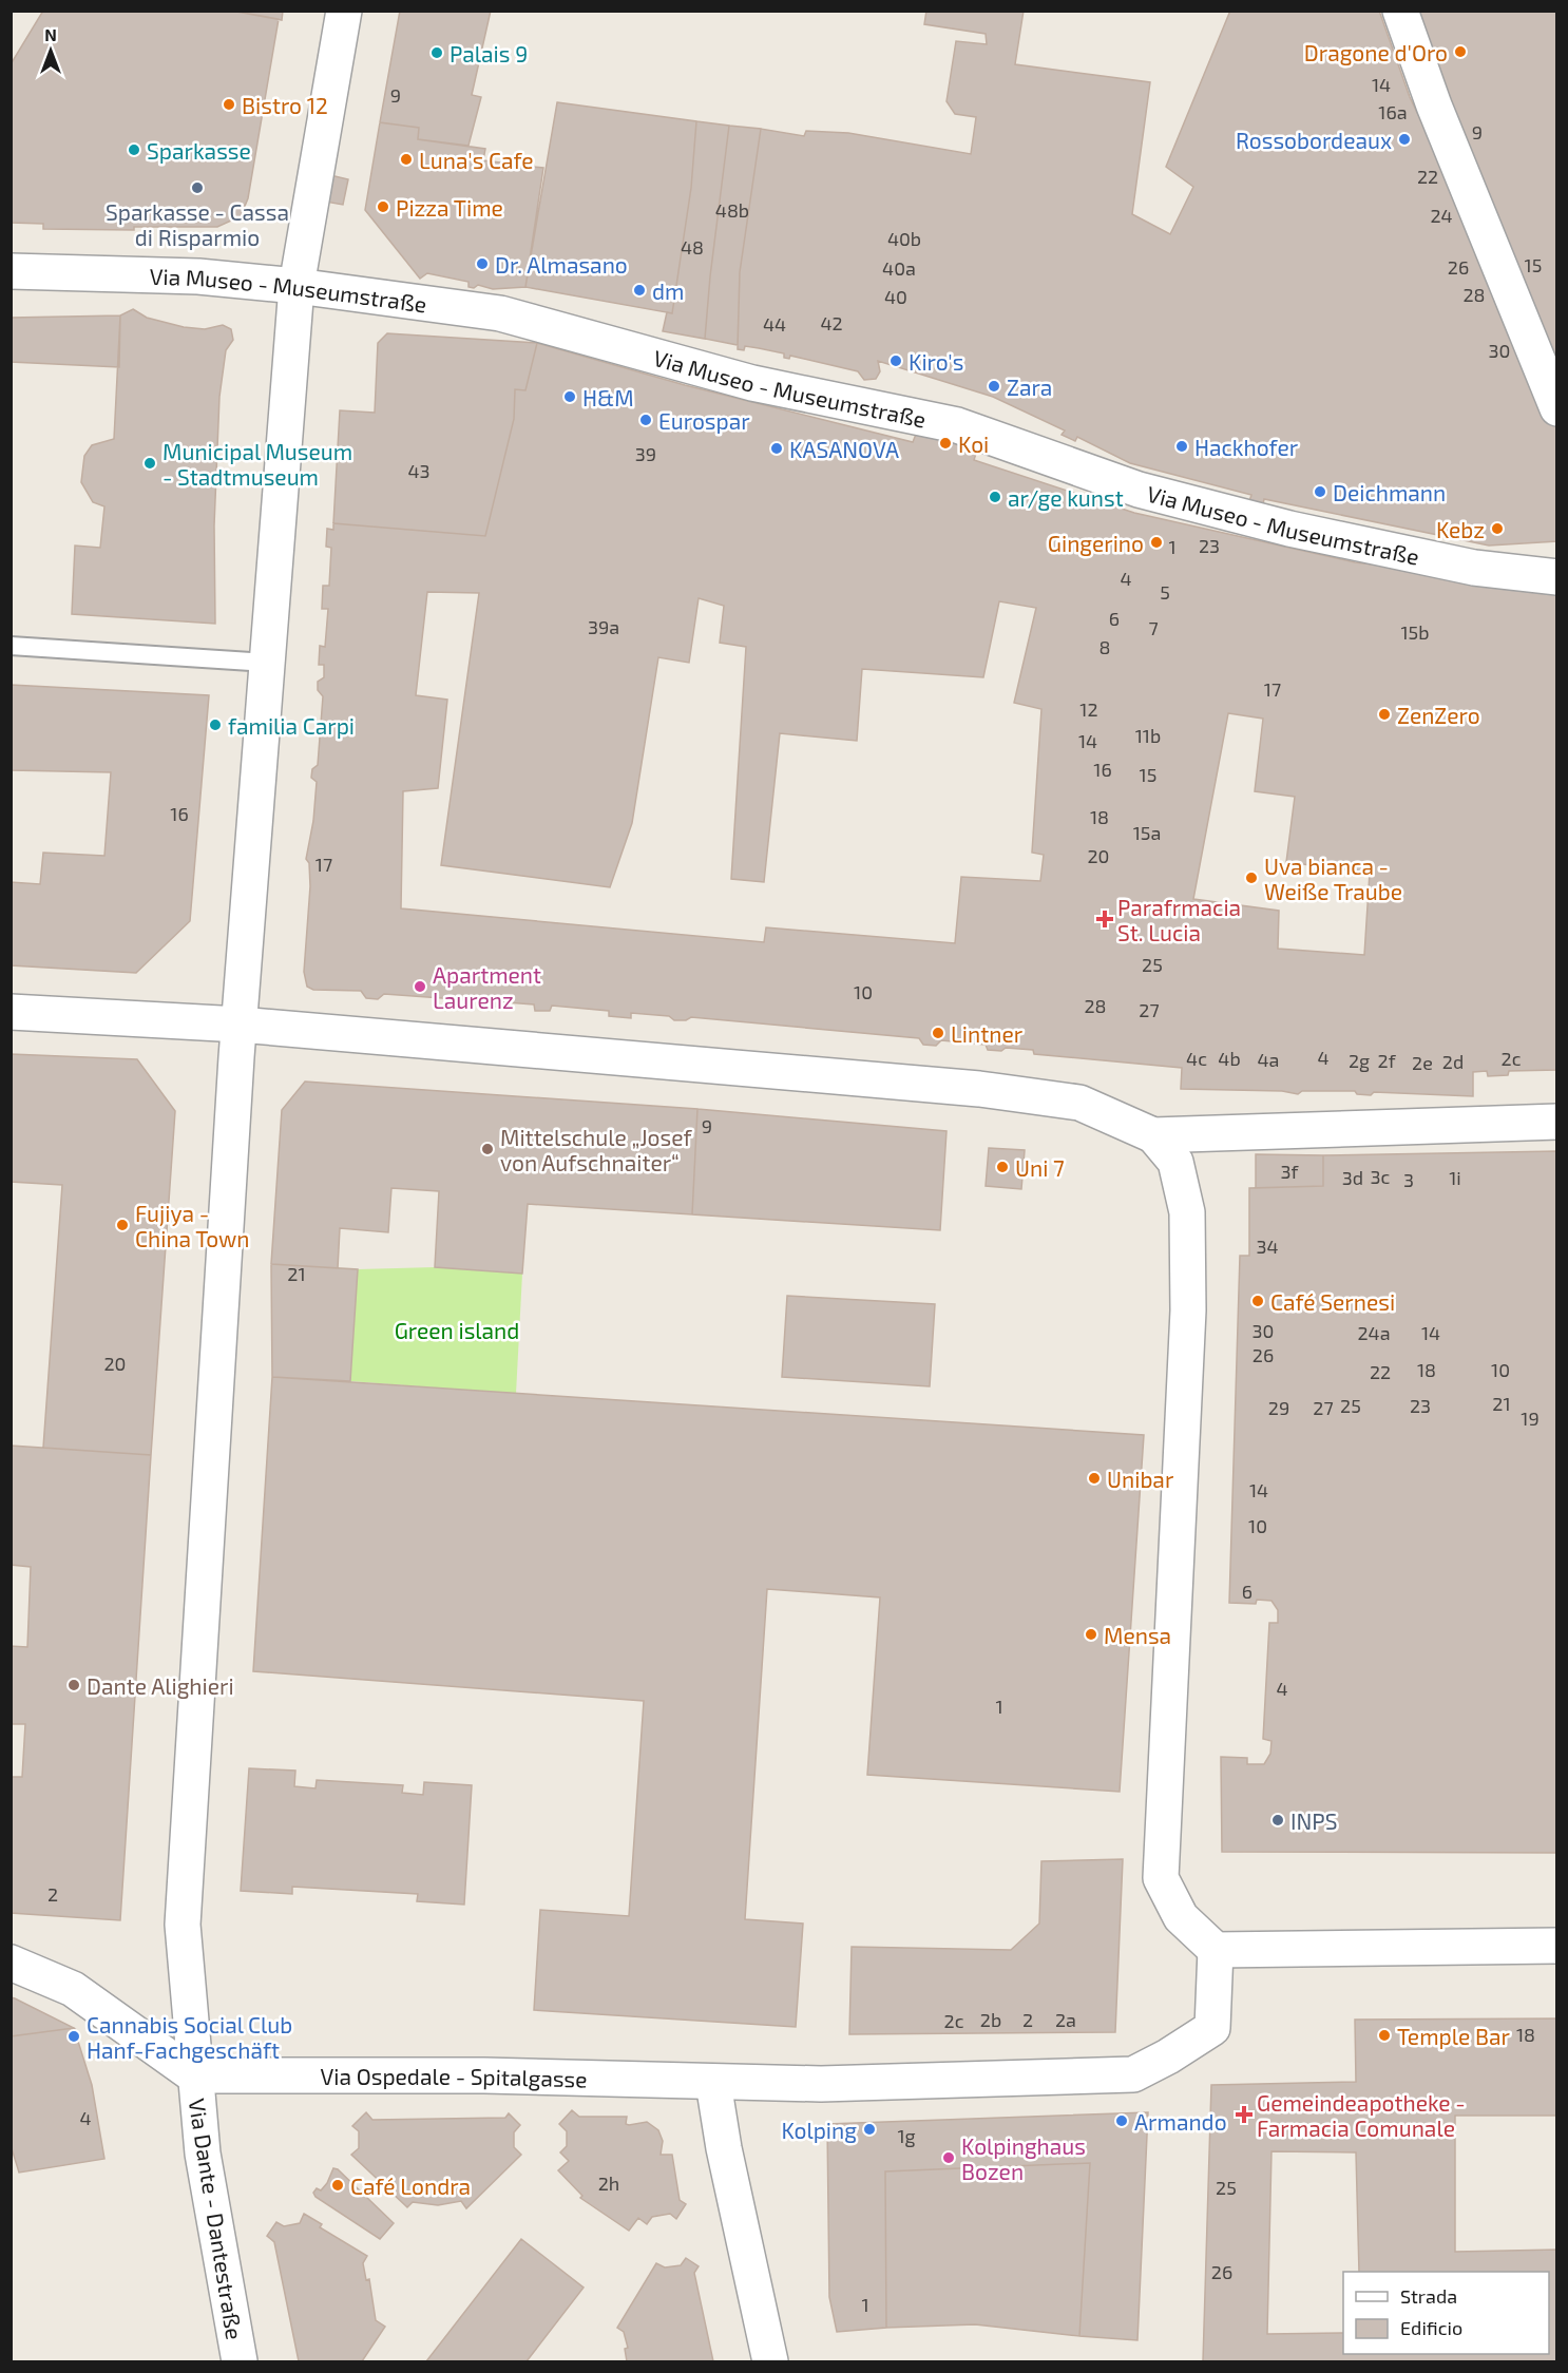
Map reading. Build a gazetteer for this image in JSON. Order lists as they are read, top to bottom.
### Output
{
  "streets": {
    "street": ["Via Museo - Museumstraße", "Via Ospedale - Spitalgasse", "Via Dante - Dantestraße"]
  },
  "crossings": [
    ["Via Museo - Museumstraße", "Via Dante - Dantestraße"],
    ["Via Ospedale - Spitalgasse", "Via Dante - Dantestraße"]
  ],
  "parks": ["Green island"],
  "places": {
    "other": [
      "Dragone d'Oro",
      "Palais 9",
      "Bistro 12",
      "Rossobordeaux",
      "Sparkasse",
      "Luna's Cafe",
      "Sparkasse - Cassa di Risparmio",
      "Pizza Time",
      "Dr. Almasano",
      "dm",
      "Kiro's",
      "Zara",
      "H&M",
      "Eurospar",
      "Koi",
      "Hackhofer",
      "KASANOVA",
      "Municipal Museum - Stadtmuseum",
      "Deichmann",
      "ar/ge kunst",
      "Kebz",
      "Gingerino",
      "ZenZero",
      "familia Carpi",
      "Uva bianca - Weiße Traube",
      "Apartment Laurenz",
      "Lintner",
      "Mittelschule „Josef von Aufschnaiter“",
      "Uni 7",
      "Fujiya - China Town",
      "Café Sernesi",
      "Unibar",
      "Mensa",
      "Dante Alighieri",
      "INPS",
      "Temple Bar",
      "Cannabis Social Club Hanf-Fachgeschäft",
      "Armando",
      "Kolping",
      "Kolpinghaus Bozen",
      "Café Londra"
    ],
    "health": ["Parafrmacia St. Lucia", "Gemeindeapotheke - Farmacia Comunale"]
  },
  "house_numbers": [
    "14",
    "9",
    "16a",
    "9",
    "22",
    "48b",
    "24",
    "40b",
    "48",
    "15",
    "26",
    "40a",
    "28",
    "40",
    "42",
    "44",
    "30",
    "39",
    "43",
    "23",
    "1",
    "4",
    "5",
    "6",
    "39a",
    "7",
    "15b",
    "8",
    "17",
    "12",
    "11b",
    "14",
    "16",
    "15",
    "16",
    "18",
    "15a",
    "20",
    "17",
    "25",
    "10",
    "28",
    "27",
    "4",
    "4c",
    "4b",
    "2c",
    "4a",
    "2g",
    "2f",
    "2d",
    "2e",
    "9",
    "3f",
    "3c",
    "3d",
    "1i",
    "3",
    "34",
    "21",
    "30",
    "24a",
    "14",
    "26",
    "20",
    "18",
    "10",
    "22",
    "21",
    "25",
    "23",
    "29",
    "27",
    "19",
    "14",
    "10",
    "6",
    "4",
    "1",
    "2",
    "2b",
    "2",
    "2a",
    "2c",
    "18",
    "4",
    "1g",
    "2h",
    "25",
    "26",
    "1"
  ],
  "legend": ["Strada", "Edificio"],
  "north": "top"
}
